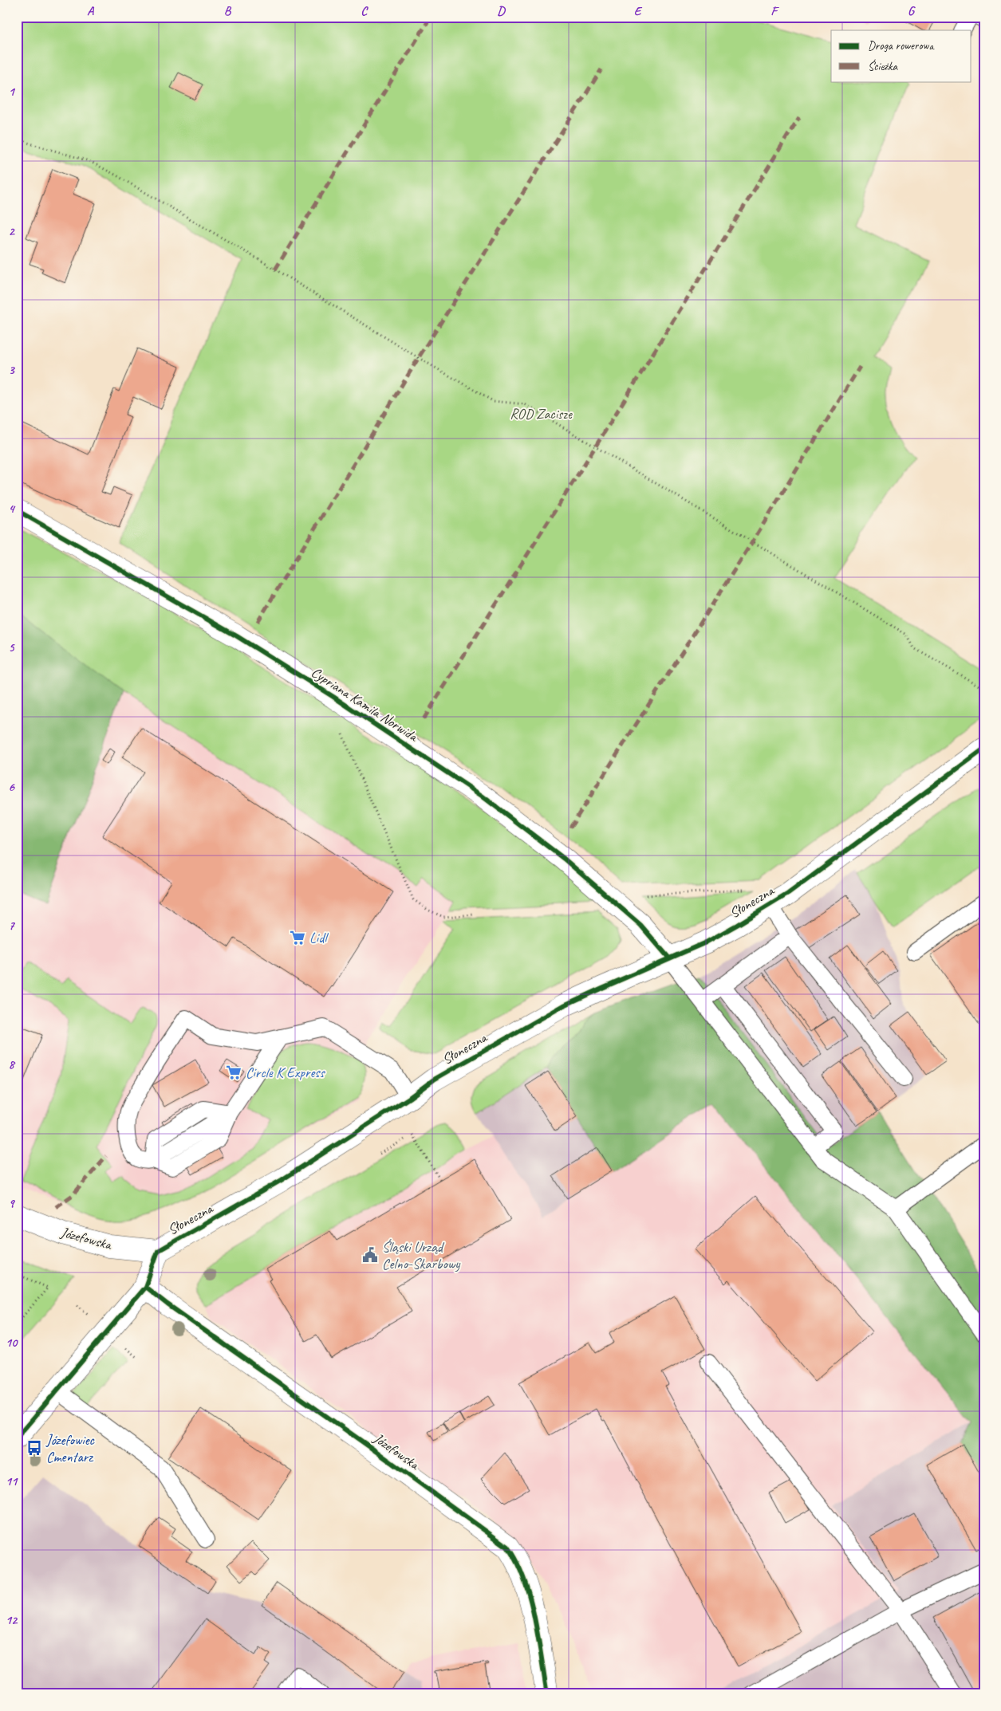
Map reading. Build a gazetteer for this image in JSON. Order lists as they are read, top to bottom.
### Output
{
  "streets": {
    "street": ["Cypriana Kamila Norwida", "Słoneczna", "Józefowska"]
  },
  "crossings": [
    ["Cypriana Kamila Norwida", "Słoneczna"],
    ["Słoneczna", "Józefowska"]
  ],
  "parks": ["ROD Zacisze"],
  "places": {
    "supermarket": ["Lidl", "Circle K Express"],
    "public building": ["Śląski Urząd Celno-Skarbowy"],
    "bus stop": ["Józefowiec Cmentarz"]
  },
  "legend": ["Droga rowerowa", "Ścieżka"],
  "grid": {
    "columns": [
      "A",
      "B",
      "C",
      "D",
      "E",
      "F",
      "G"
    ],
    "rows": [
      "1",
      "2",
      "3",
      "4",
      "5",
      "6",
      "7",
      "8",
      "9",
      "10",
      "11",
      "12"
    ]
  }
}
